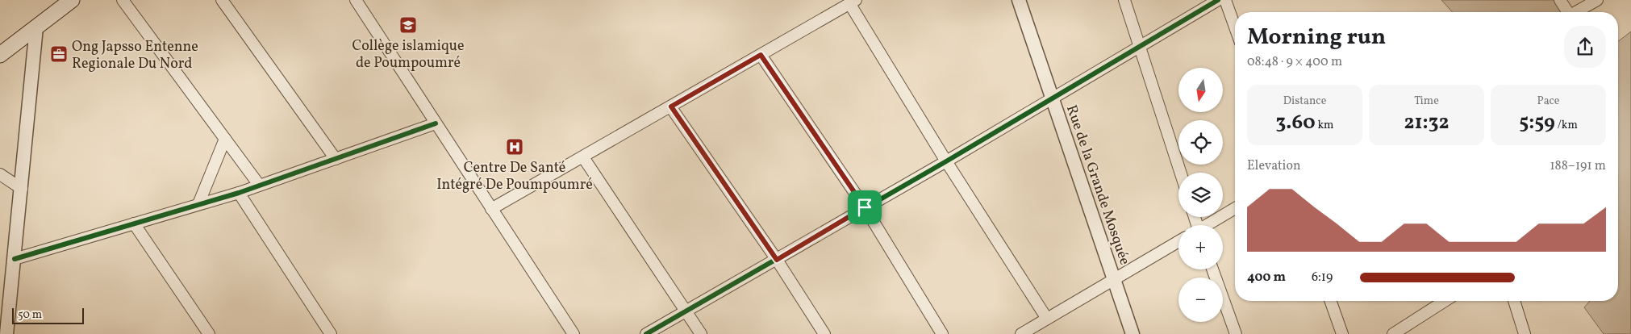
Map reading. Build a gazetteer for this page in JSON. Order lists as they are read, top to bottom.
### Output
{
  "streets": {
    "street": ["Rue de la Grande Mosquée"]
  },
  "places": {
    "school or university": ["Collège islamique de Poumpoumré"],
    "office": ["Ong Japsso Entenne Regionale Du Nord"],
    "hospital": ["Centre De Santé Intégré De Poumpoumré"]
  },
  "scale_bar": "50 m",
  "north": "bottom",
  "page": {
    "heading": ["Morning run", "08:48 · 9 × 400 m"],
    "map_buttons": ["+", "−"],
    "stats": [
      ["Distance", "3.60 km"],
      ["Time", "21:32"],
      ["Pace", "5:59 /km"]
    ],
    "chart": ["Elevation", "188–191 m"],
    "list": [
      {
        "name": "400 m",
        "note": "6:19"
      }
    ],
    "scale": "50 m"
  }
}
